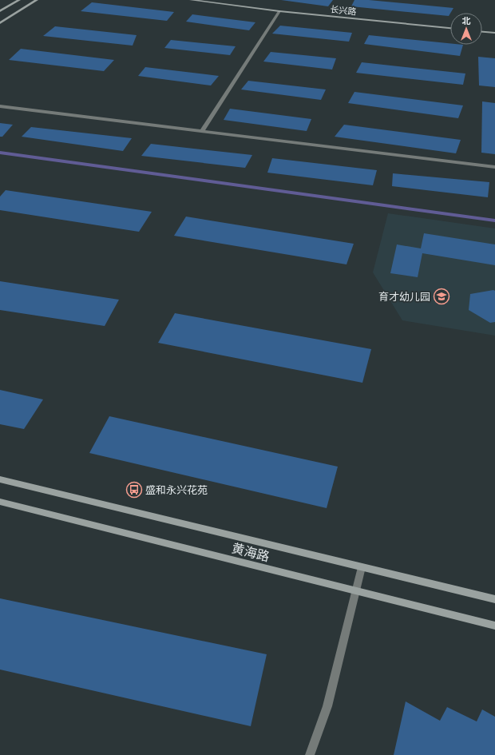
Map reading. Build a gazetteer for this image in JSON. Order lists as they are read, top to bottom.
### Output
{
  "streets": {
    "main road": ["长兴路", "黄海路"]
  },
  "places": {
    "school or university": ["育才幼儿园"],
    "bus stop": ["盛和永兴花苑"]
  },
  "north": "top"
}
